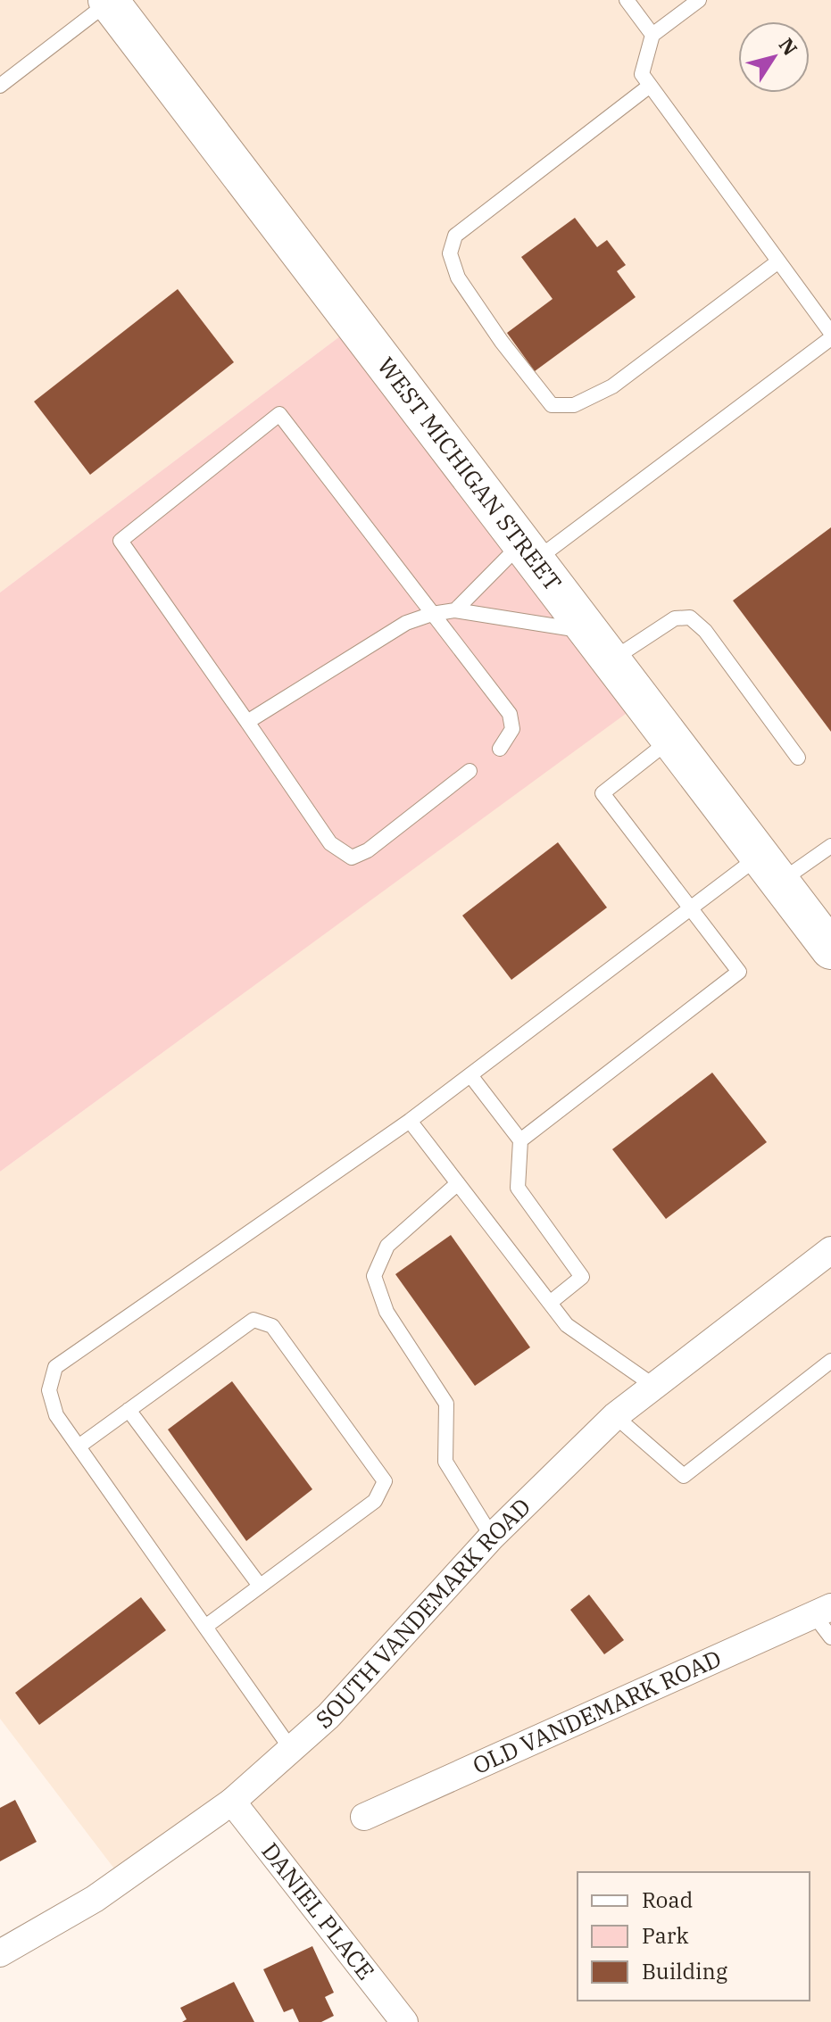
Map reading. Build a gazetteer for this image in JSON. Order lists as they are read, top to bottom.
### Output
{
  "streets": {
    "main road": ["WEST MICHIGAN STREET"],
    "street": ["SOUTH VANDEMARK ROAD", "OLD VANDEMARK ROAD", "DANIEL PLACE"]
  },
  "crossings": [
    ["SOUTH VANDEMARK ROAD", "DANIEL PLACE"]
  ],
  "legend": ["Road", "Park", "Building"],
  "north": "top right"
}
